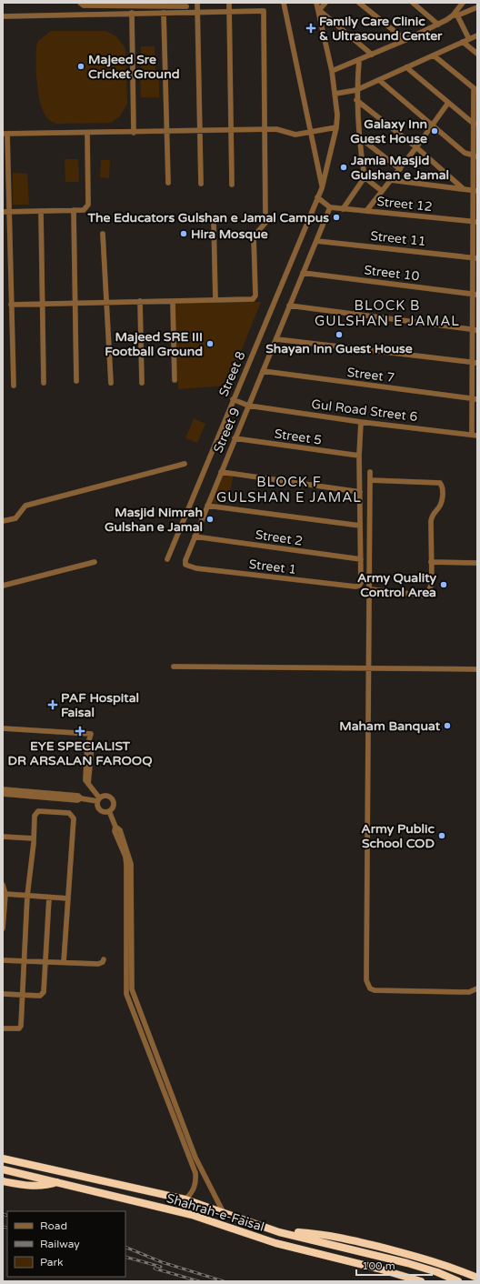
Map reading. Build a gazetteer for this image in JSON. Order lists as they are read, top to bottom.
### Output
{
  "streets": {
    "highway": ["Shahrah-e-Faisal"],
    "street": [
      "Street 12",
      "Street 11",
      "Street 10",
      "Street 8",
      "Street 7",
      "Gul Road Street 6",
      "Street 9",
      "Street 5",
      "Street 2",
      "Street 1"
    ]
  },
  "crossings": [
    ["Street 12", "Street 9"],
    ["Street 11", "Street 9"],
    ["Street 10", "Street 9"],
    ["Street 8", "Gul Road Street 6"],
    ["Street 7", "Street 9"],
    ["Gul Road Street 6", "Street 9"],
    ["Street 9", "Street 5"],
    ["Street 9", "Street 2"],
    ["Street 9", "Street 1"],
    ["Street 2", "Street 1"]
  ],
  "districts": ["BLOCK B GULSHAN E JAMAL", "BLOCK F GULSHAN E JAMAL"],
  "places": {
    "health": ["Family Care Clinic & Ultrasound Center", "PAF Hospital Faisal", "EYE SPECIALIST DR ARSALAN FAROOQ"],
    "other": [
      "Majeed Sre Cricket Ground",
      "Galaxy Inn Guest House",
      "Jamia Masjid Gulshan e Jamal",
      "The Educators Gulshan e Jamal Campus",
      "Hira Mosque",
      "Shayan Inn Guest House",
      "Majeed SRE III Football Ground",
      "Masjid Nimrah Gulshan e Jamal",
      "Army Quality Control Area",
      "Maham Banquat",
      "Army Public School COD"
    ]
  },
  "legend": ["Road", "Railway", "Park"],
  "scale_bar": "100 m"
}
